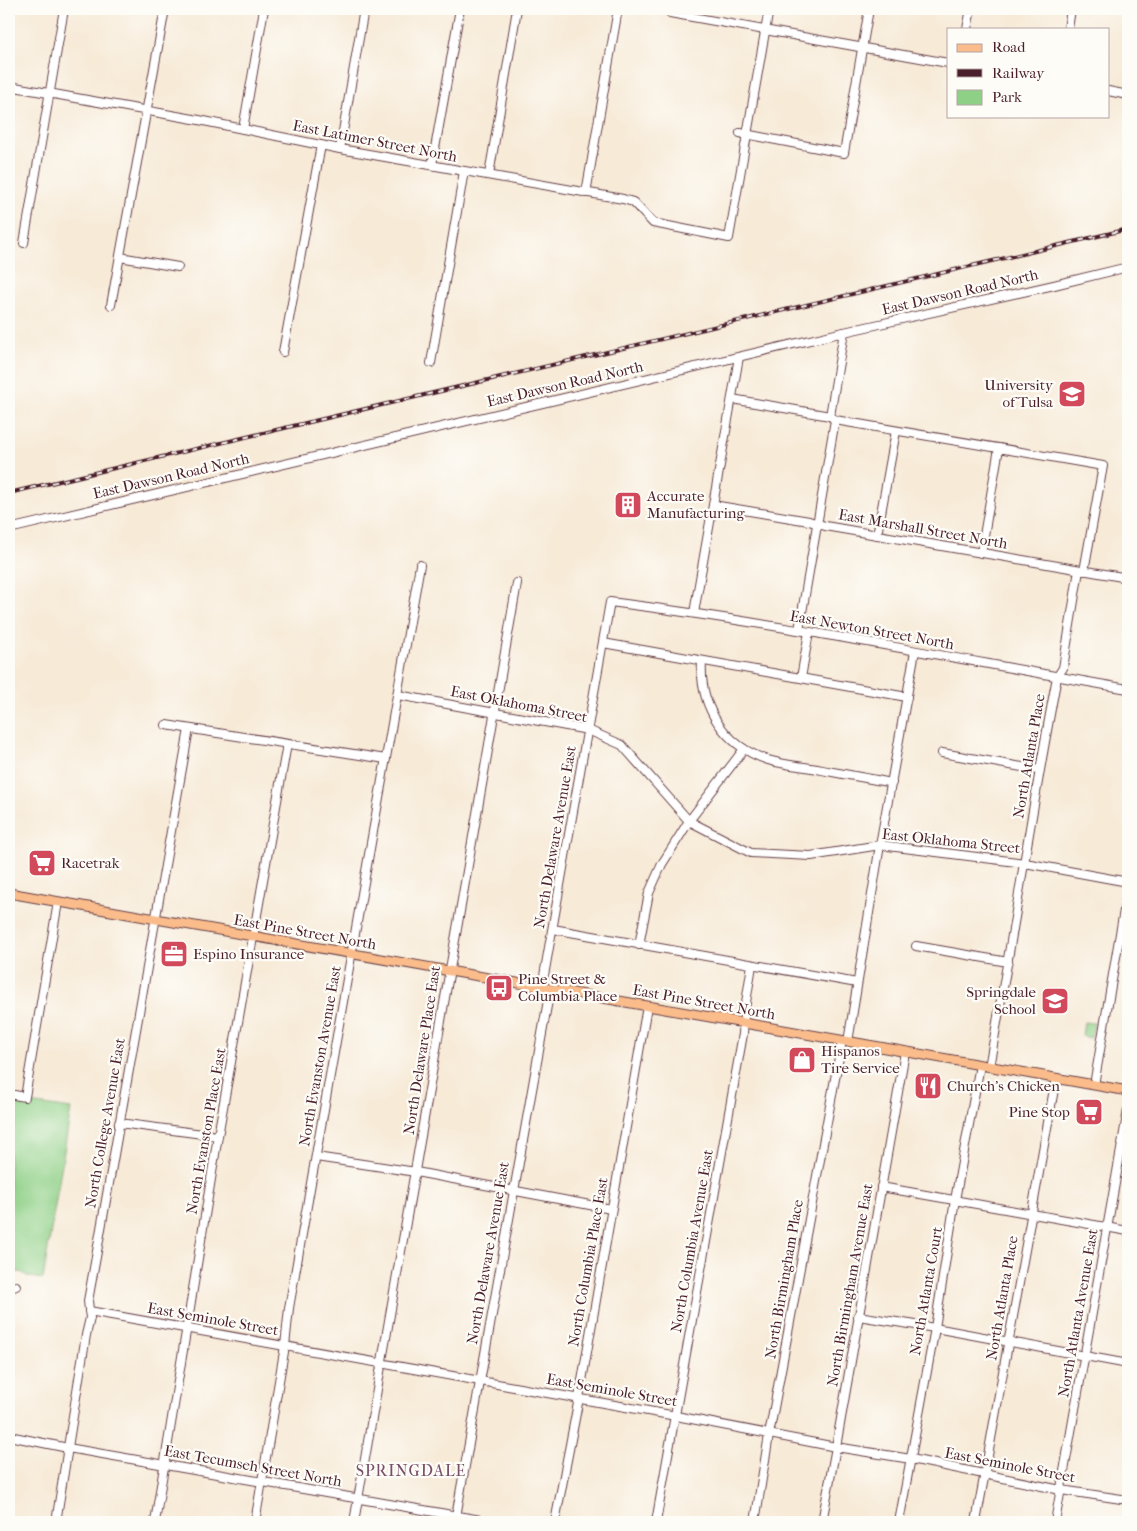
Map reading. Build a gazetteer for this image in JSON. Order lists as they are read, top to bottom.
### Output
{
  "streets": {
    "main road": ["East Pine Street North"],
    "street": [
      "East Latimer Street North",
      "East Dawson Road North",
      "East Marshall Street North",
      "East Newton Street North",
      "East Oklahoma Street",
      "North Atlanta Place",
      "North Delaware Avenue East",
      "North Delaware Place East",
      "North Evanston Avenue East",
      "North College Avenue East",
      "North Evanston Place East",
      "North Columbia Avenue East",
      "North Columbia Place East",
      "North Birmingham Place",
      "North Birmingham Avenue East",
      "North Atlanta Court",
      "North Atlanta Avenue East",
      "East Seminole Street",
      "East Tecumseh Street North"
    ]
  },
  "crossings": [
    ["East Marshall Street North", "North Atlanta Place"],
    ["East Newton Street North", "North Atlanta Place"],
    ["East Newton Street North", "North Delaware Avenue East"],
    ["East Newton Street North", "North Birmingham Place"],
    ["East Oklahoma Street", "North Atlanta Place"],
    ["East Oklahoma Street", "North Delaware Avenue East"],
    ["East Oklahoma Street", "North Delaware Place East"],
    ["East Oklahoma Street", "North Evanston Avenue East"],
    ["East Oklahoma Street", "North Birmingham Place"],
    ["North Atlanta Place", "East Pine Street North"],
    ["North Atlanta Place", "North Atlanta Court"],
    ["North Atlanta Place", "East Seminole Street"],
    ["North Delaware Avenue East", "East Pine Street North"],
    ["North Delaware Avenue East", "East Seminole Street"],
    ["North Delaware Avenue East", "East Tecumseh Street North"],
    ["East Pine Street North", "North Delaware Place East"],
    ["East Pine Street North", "North Evanston Avenue East"],
    ["East Pine Street North", "North College Avenue East"],
    ["East Pine Street North", "North Evanston Place East"],
    ["East Pine Street North", "North Columbia Avenue East"],
    ["East Pine Street North", "North Columbia Place East"],
    ["East Pine Street North", "North Birmingham Place"],
    ["East Pine Street North", "North Birmingham Avenue East"],
    ["East Pine Street North", "North Atlanta Court"],
    ["North Delaware Place East", "East Seminole Street"],
    ["North Delaware Place East", "East Tecumseh Street North"],
    ["North Evanston Avenue East", "East Seminole Street"],
    ["North Evanston Avenue East", "East Tecumseh Street North"],
    ["North College Avenue East", "East Seminole Street"],
    ["North College Avenue East", "East Tecumseh Street North"],
    ["North Evanston Place East", "East Seminole Street"],
    ["North Evanston Place East", "East Tecumseh Street North"],
    ["North Columbia Avenue East", "East Seminole Street"],
    ["North Columbia Place East", "East Seminole Street"],
    ["North Birmingham Place", "East Seminole Street"],
    ["North Birmingham Avenue East", "East Seminole Street"],
    ["North Atlanta Court", "East Seminole Street"],
    ["North Atlanta Avenue East", "East Seminole Street"]
  ],
  "districts": ["SPRINGDALE"],
  "places": {
    "school or university": ["University of Tulsa", "Springdale School"],
    "building": ["Accurate Manufacturing"],
    "supermarket": ["Racetrak", "Pine Stop"],
    "office": ["Espino Insurance"],
    "bus stop": ["Pine Street & Columbia Place"],
    "shop": ["Hispanos Tire Service"],
    "restaurant": ["Church's Chicken"]
  },
  "legend": ["Road", "Railway", "Park"]
}
